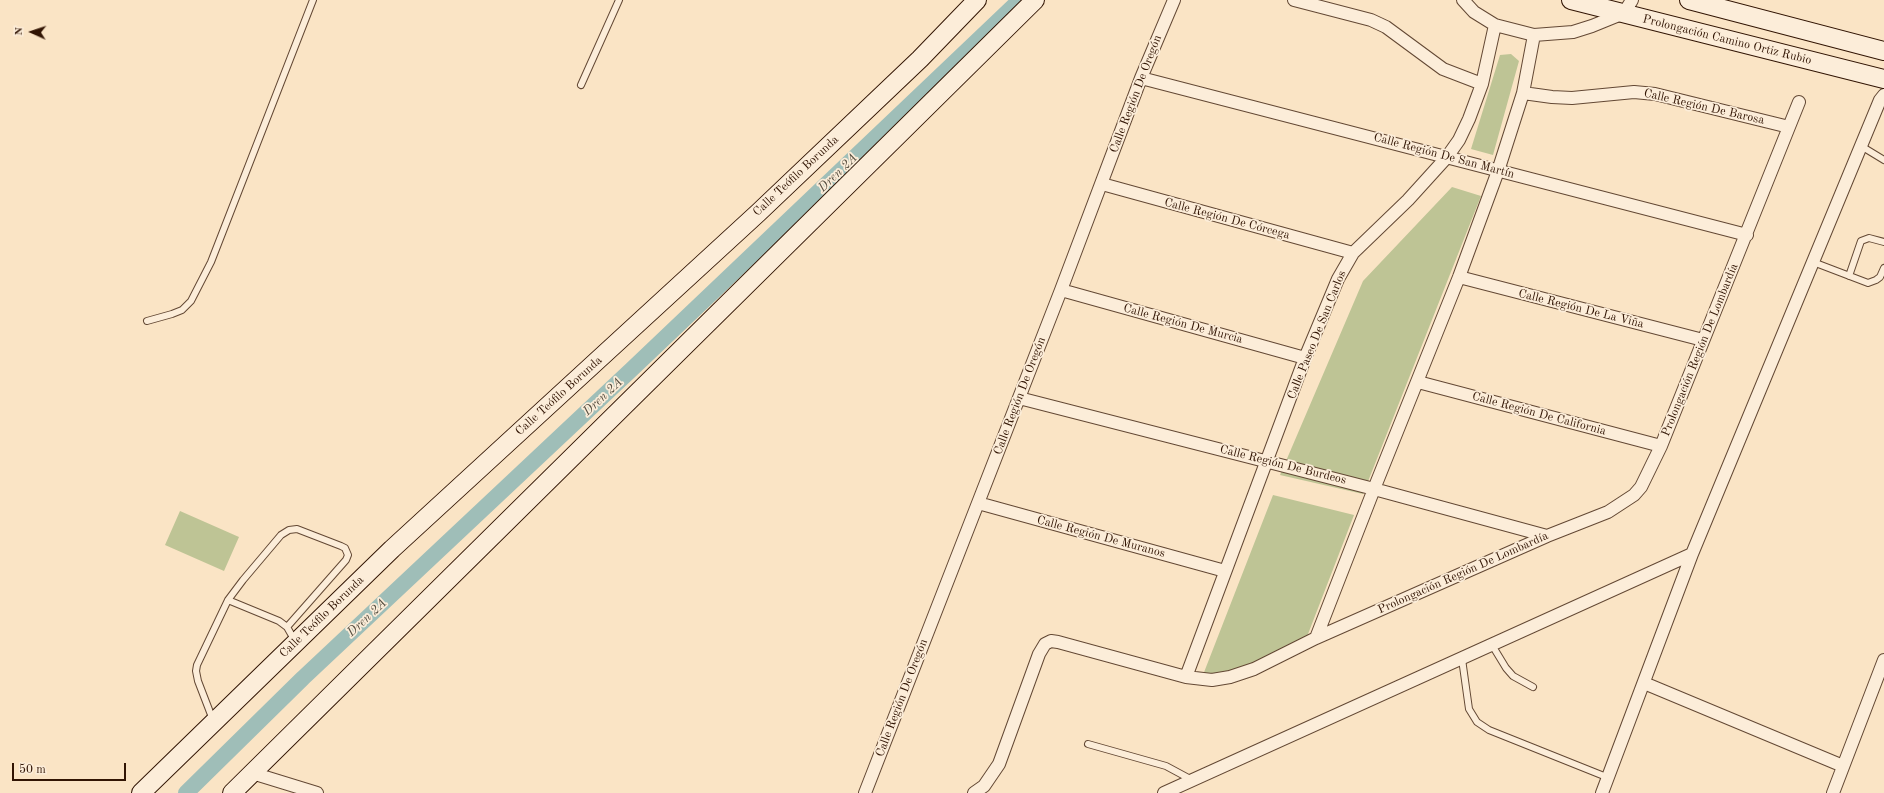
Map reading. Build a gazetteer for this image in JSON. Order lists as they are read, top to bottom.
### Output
{
  "streets": {
    "street": [
      "Prolongación Camino Ortiz Rubio",
      "Calle Región De Oregón",
      "Calle Región De Barosa",
      "Calle Región De San Martín",
      "Calle Teófilo Borunda",
      "Calle Región De Córcega",
      "Calle Región De La Viña",
      "Calle Región De Murcia",
      "Calle Paseo De San Carlos",
      "Prolongación Región De Lombardía",
      "Calle Región De California",
      "Calle Región De Burdeos",
      "Calle Región De Muranos"
    ]
  },
  "crossings": [
    ["Calle Región De Oregón", "Calle Región De San Martín"],
    ["Calle Región De Oregón", "Calle Región De Córcega"],
    ["Calle Región De Oregón", "Calle Región De Murcia"],
    ["Calle Región De Oregón", "Calle Región De Burdeos"],
    ["Calle Región De Oregón", "Calle Región De Muranos"],
    ["Calle Región De Barosa", "Prolongación Región De Lombardía"],
    ["Calle Región De San Martín", "Calle Paseo De San Carlos"],
    ["Calle Región De San Martín", "Prolongación Región De Lombardía"],
    ["Calle Región De Córcega", "Calle Paseo De San Carlos"],
    ["Calle Región De La Viña", "Prolongación Región De Lombardía"],
    ["Calle Región De Murcia", "Calle Paseo De San Carlos"],
    ["Calle Paseo De San Carlos", "Prolongación Región De Lombardía"],
    ["Calle Paseo De San Carlos", "Calle Región De Burdeos"],
    ["Calle Paseo De San Carlos", "Calle Región De Muranos"],
    ["Prolongación Región De Lombardía", "Calle Región De California"],
    ["Prolongación Región De Lombardía", "Calle Región De Burdeos"]
  ],
  "water": ["Dren 2A"],
  "scale_bar": "50 m",
  "north": "left"
}
